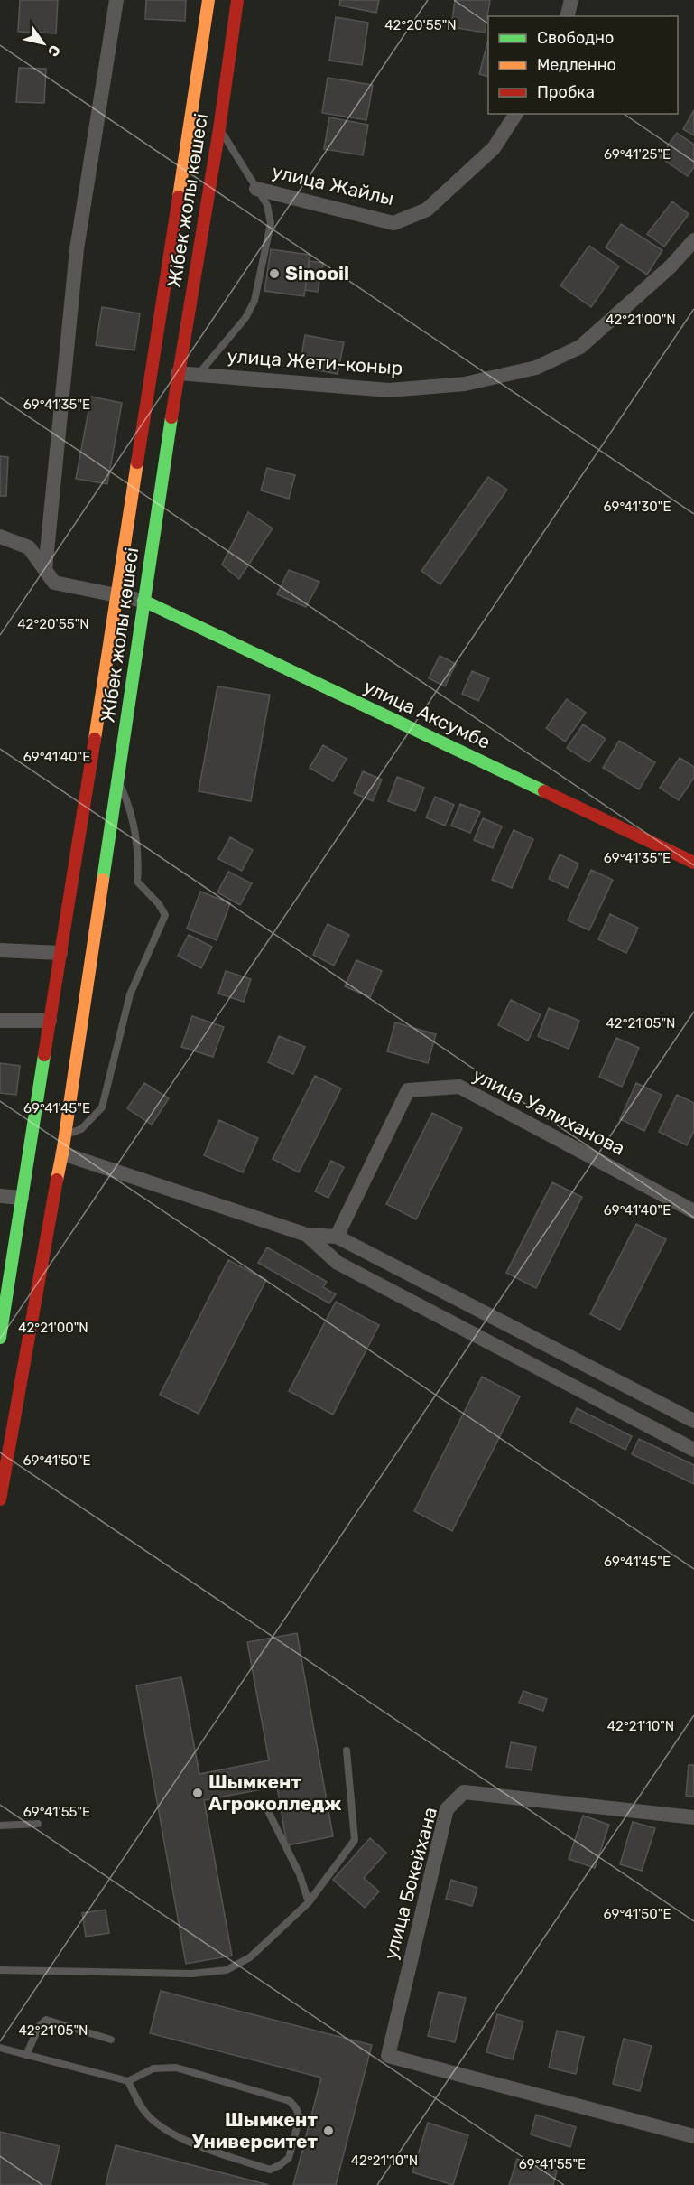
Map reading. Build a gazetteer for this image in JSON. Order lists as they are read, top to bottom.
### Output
{
  "streets": {
    "main road": ["Жібек жолы көшесі", "улица Аксумбе"],
    "street": [
      "улица Жайлы",
      "улица Жети-коныр",
      "улица Уалиханова",
      "улица Бокейхана"
    ]
  },
  "crossings": [
    ["Жібек жолы көшесі", "улица Жети-коныр"],
    ["Жібек жолы көшесі", "улица Аксумбе"]
  ],
  "places": ["Sinooil", "Шымкент Агроколледж", "Шымкент Университет"],
  "legend": ["Свободно", "Медленно", "Пробка"],
  "north": "bottom right",
  "coordinates": [
    "42°20'55\"N",
    "69°41'25\"E",
    "42°21'00\"N",
    "69°41'35\"E",
    "69°41'30\"E",
    "69°41'40\"E",
    "42°21'05\"N",
    "69°41'45\"E",
    "69°41'50\"E",
    "42°21'10\"N",
    "69°41'55\"E"
  ]
}
